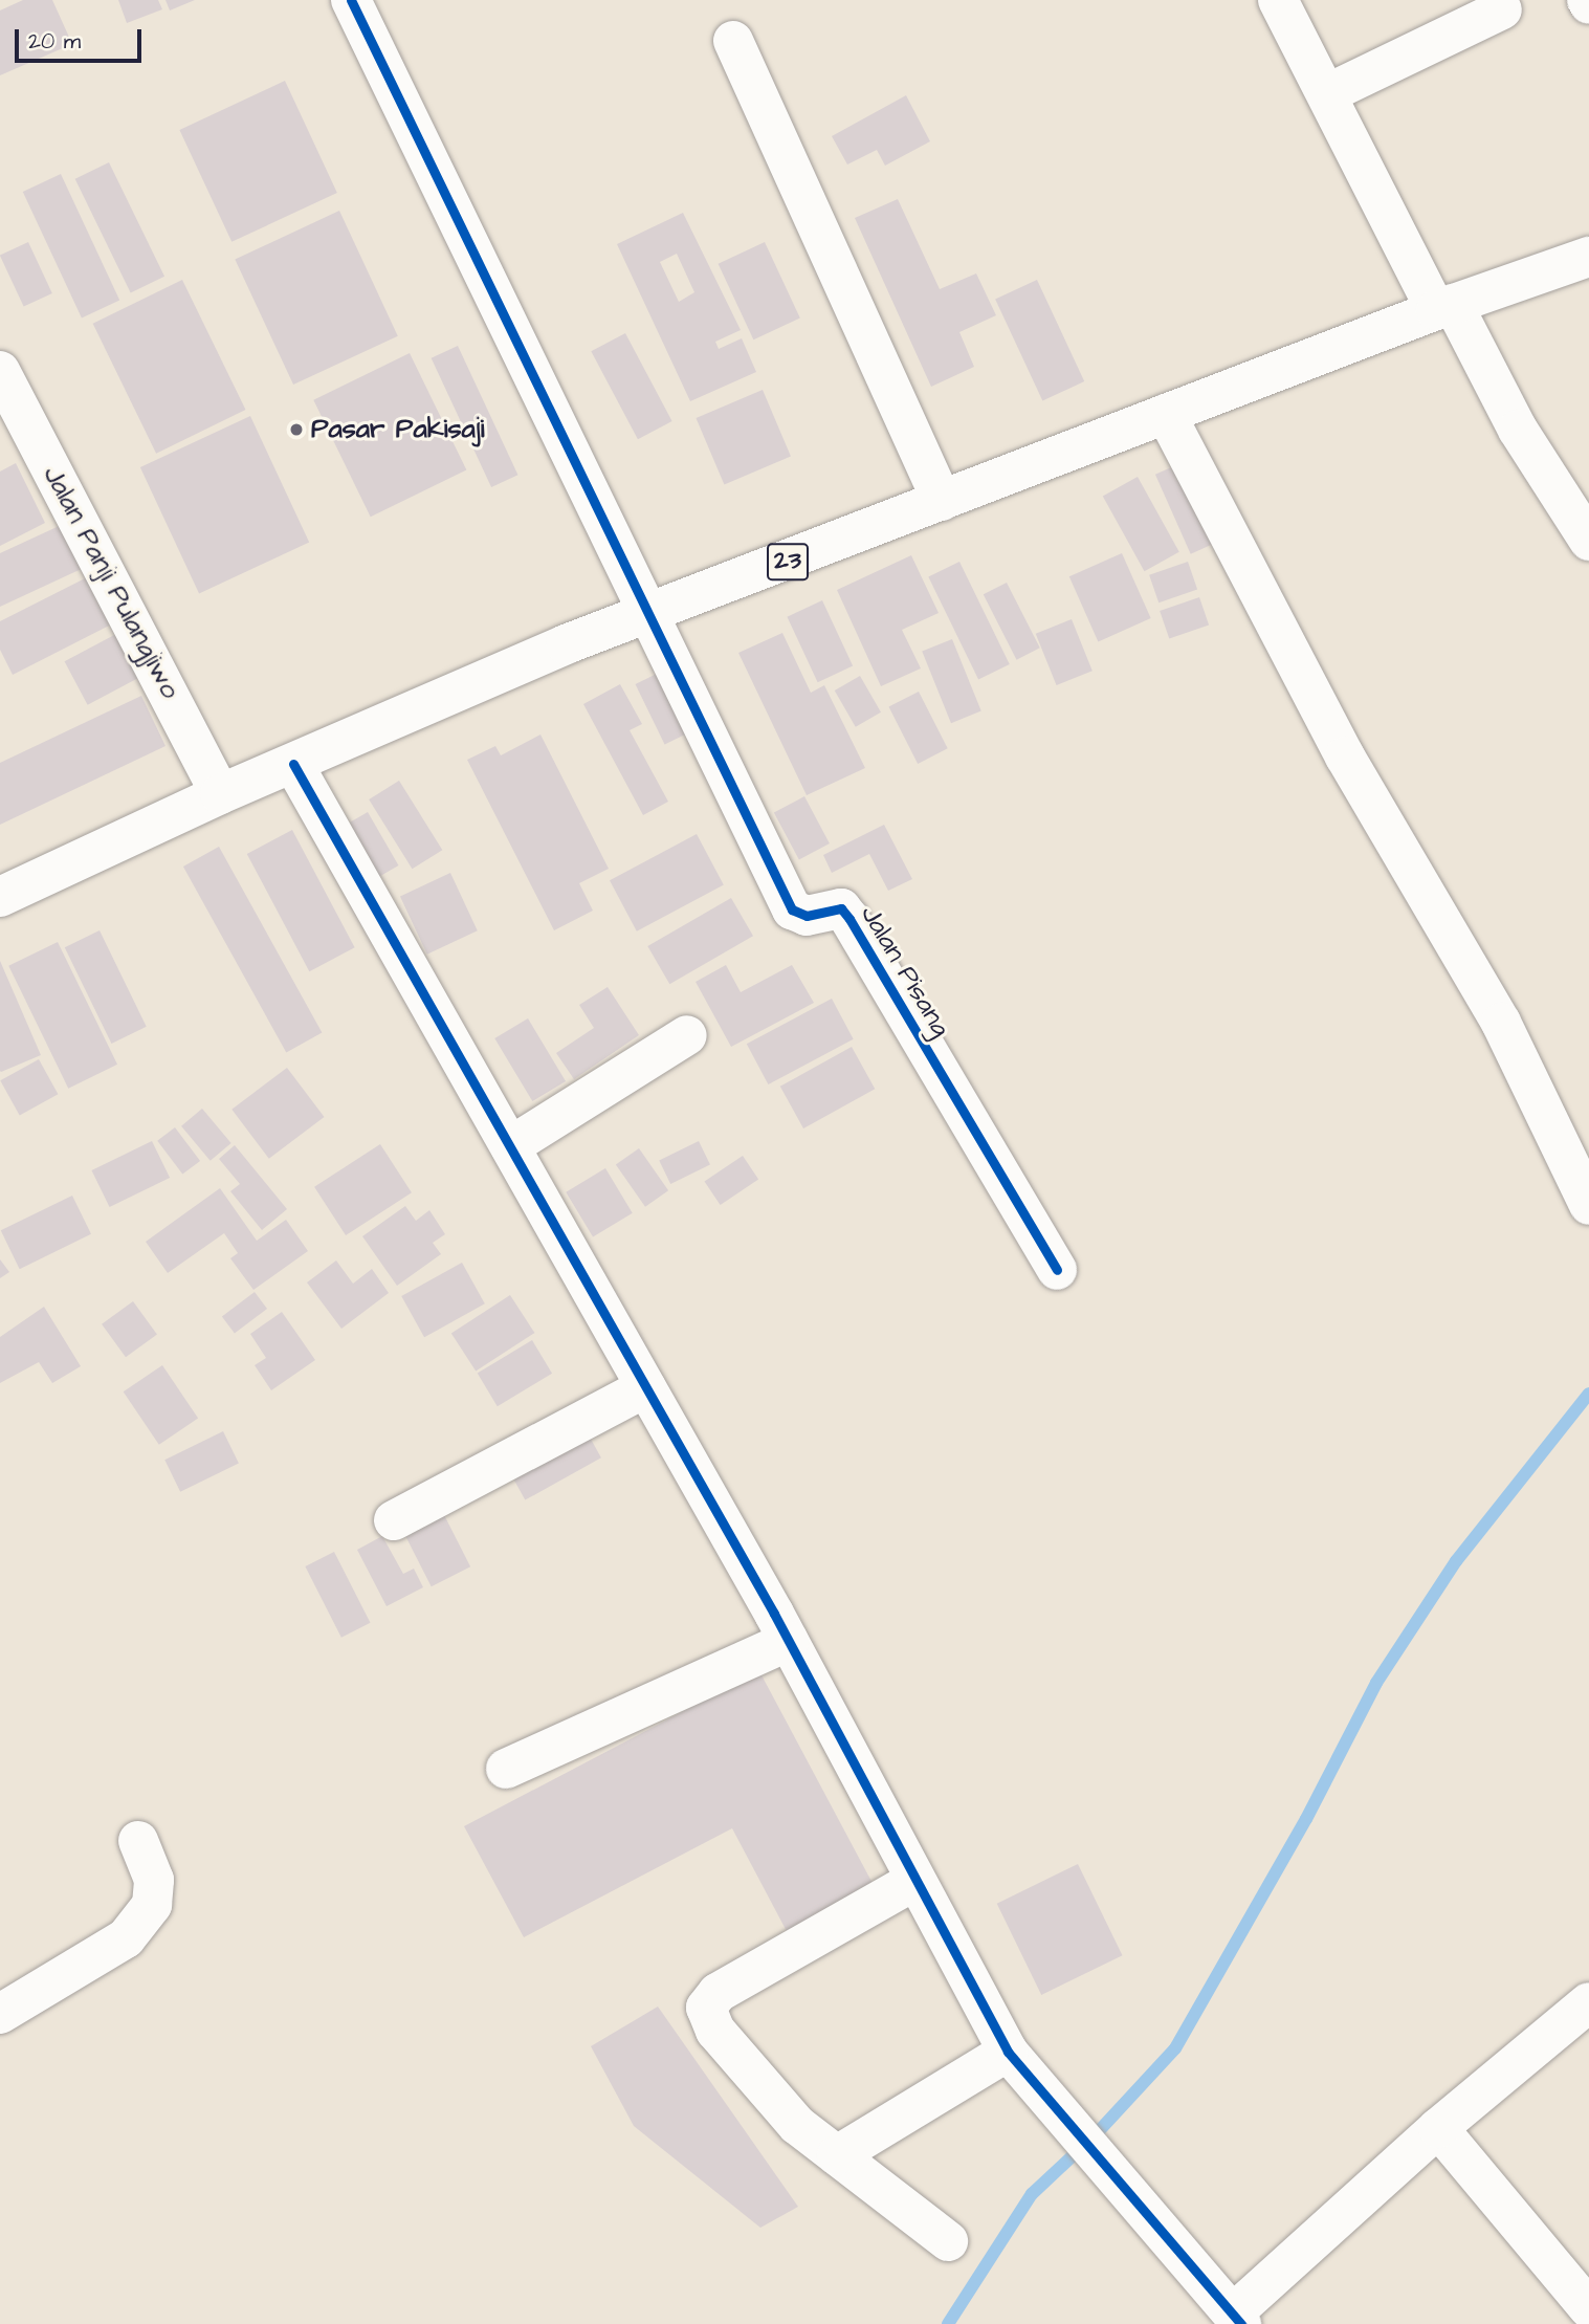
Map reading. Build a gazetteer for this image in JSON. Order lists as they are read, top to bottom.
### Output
{
  "streets": {
    "main road": ["23", "Jalan Panji Pulangjiwo", "Jalan Pisang"]
  },
  "crossings": [
    ["23", "Jalan Panji Pulangjiwo"],
    ["23", "Jalan Pisang"]
  ],
  "places": ["Pasar Pakisaji"],
  "scale_bar": "20 m"
}
